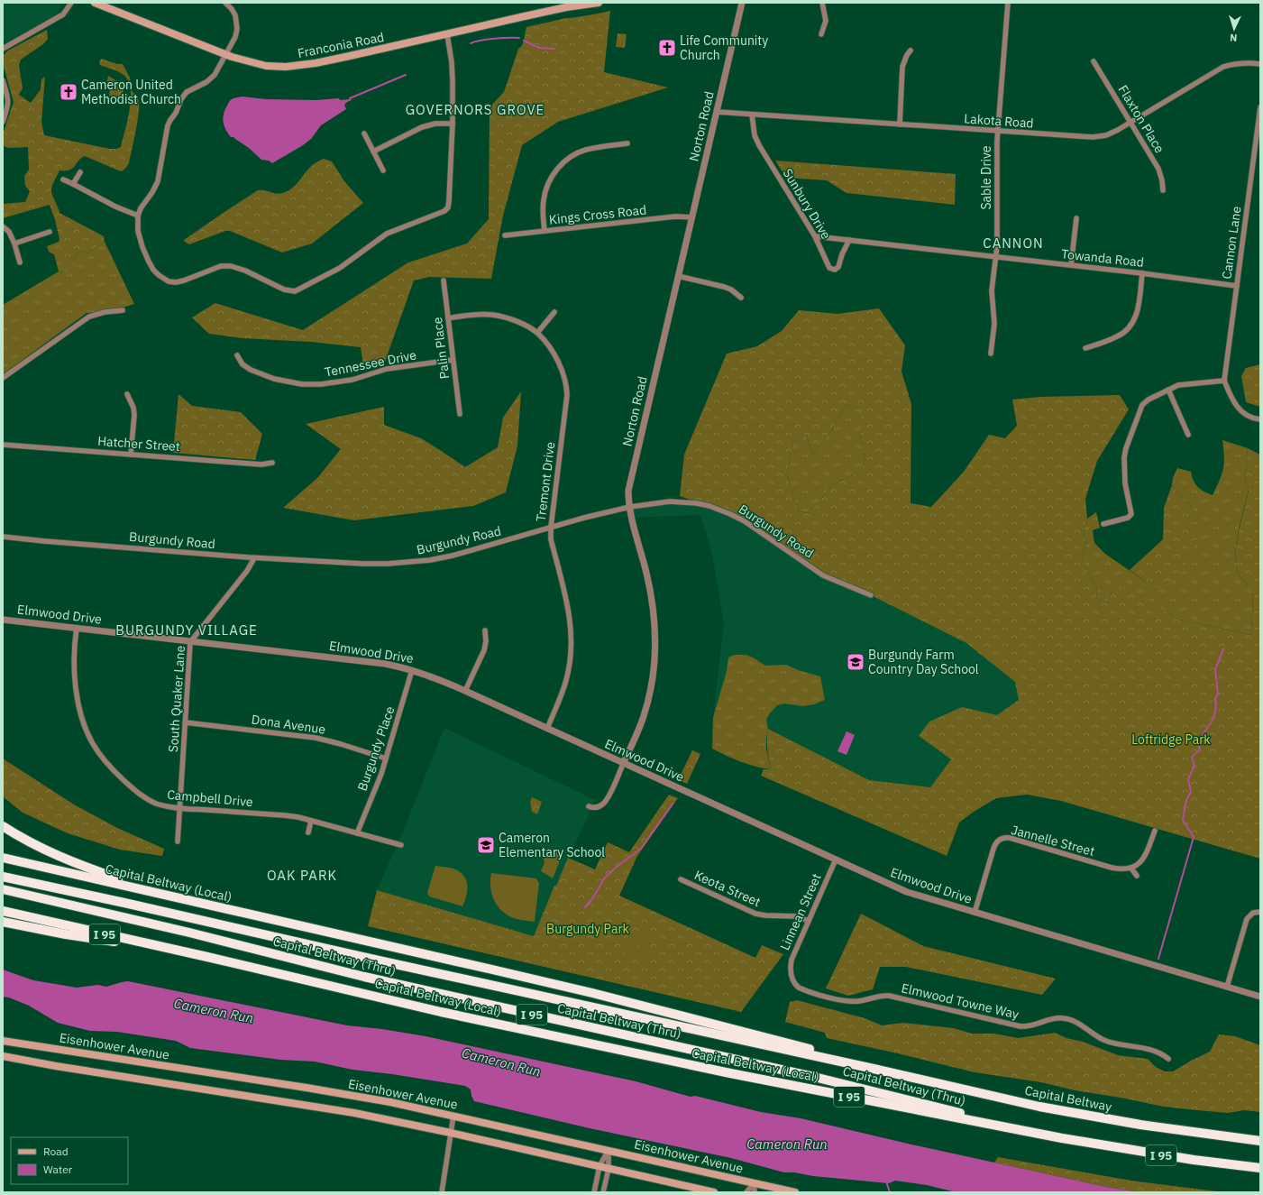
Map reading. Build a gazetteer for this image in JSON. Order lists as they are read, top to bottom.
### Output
{
  "streets": {
    "highway": [
      "Capital Beltway (Local)",
      "I 95",
      "Capital Beltway (Thru)",
      "Capital Beltway"
    ],
    "main road": ["Franconia Road", "Eisenhower Avenue"],
    "street": [
      "Flaxton Place",
      "Lakota Road",
      "Norton Road",
      "Sable Drive",
      "Sunbury Drive",
      "Kings Cross Road",
      "Cannon Lane",
      "Towanda Road",
      "Palin Place",
      "Tennessee Drive",
      "Hatcher Street",
      "Tremont Drive",
      "Burgundy Road",
      "Elmwood Drive",
      "South Quaker Lane",
      "Dona Avenue",
      "Burgundy Place",
      "Campbell Drive",
      "Jannelle Street",
      "Keota Street",
      "Linnean Street",
      "Elmwood Towne Way"
    ]
  },
  "crossings": [
    ["Flaxton Place", "Lakota Road"],
    ["Lakota Road", "Norton Road"],
    ["Lakota Road", "Sable Drive"],
    ["Lakota Road", "Sunbury Drive"],
    ["Norton Road", "Kings Cross Road"],
    ["Norton Road", "Burgundy Road"],
    ["Norton Road", "Elmwood Drive"],
    ["Sable Drive", "Towanda Road"],
    ["Sunbury Drive", "Towanda Road"],
    ["Cannon Lane", "Towanda Road"],
    ["Palin Place", "Tennessee Drive"],
    ["Palin Place", "Tremont Drive"],
    ["Tremont Drive", "Burgundy Road"],
    ["Tremont Drive", "Elmwood Drive"],
    ["Burgundy Road", "South Quaker Lane"],
    ["Elmwood Drive", "South Quaker Lane"],
    ["Elmwood Drive", "Burgundy Place"],
    ["Elmwood Drive", "Campbell Drive"],
    ["Elmwood Drive", "Jannelle Street"],
    ["Elmwood Drive", "Linnean Street"],
    ["South Quaker Lane", "Dona Avenue"],
    ["South Quaker Lane", "Campbell Drive"],
    ["Dona Avenue", "Burgundy Place"],
    ["Burgundy Place", "Campbell Drive"],
    ["Capital Beltway (Local)", "I 95"],
    ["Capital Beltway (Local)", "Capital Beltway (Thru)"],
    ["Capital Beltway (Local)", "Capital Beltway"],
    ["Keota Street", "Linnean Street"],
    ["Linnean Street", "Elmwood Towne Way"],
    ["I 95", "Capital Beltway (Thru)"],
    ["Capital Beltway (Thru)", "Capital Beltway"]
  ],
  "districts": [
    "GOVERNORS GROVE",
    "CANNON",
    "BURGUNDY VILLAGE",
    "OAK PARK"
  ],
  "water": ["Cameron Run"],
  "parks": ["Loftridge Park", "Burgundy Park"],
  "places": {
    "church": ["Life Community Church", "Cameron United Methodist Church"],
    "school or university": ["Burgundy Farm Country Day School", "Cameron Elementary School"]
  },
  "legend": ["Road", "Water"],
  "north": "bottom"
}
